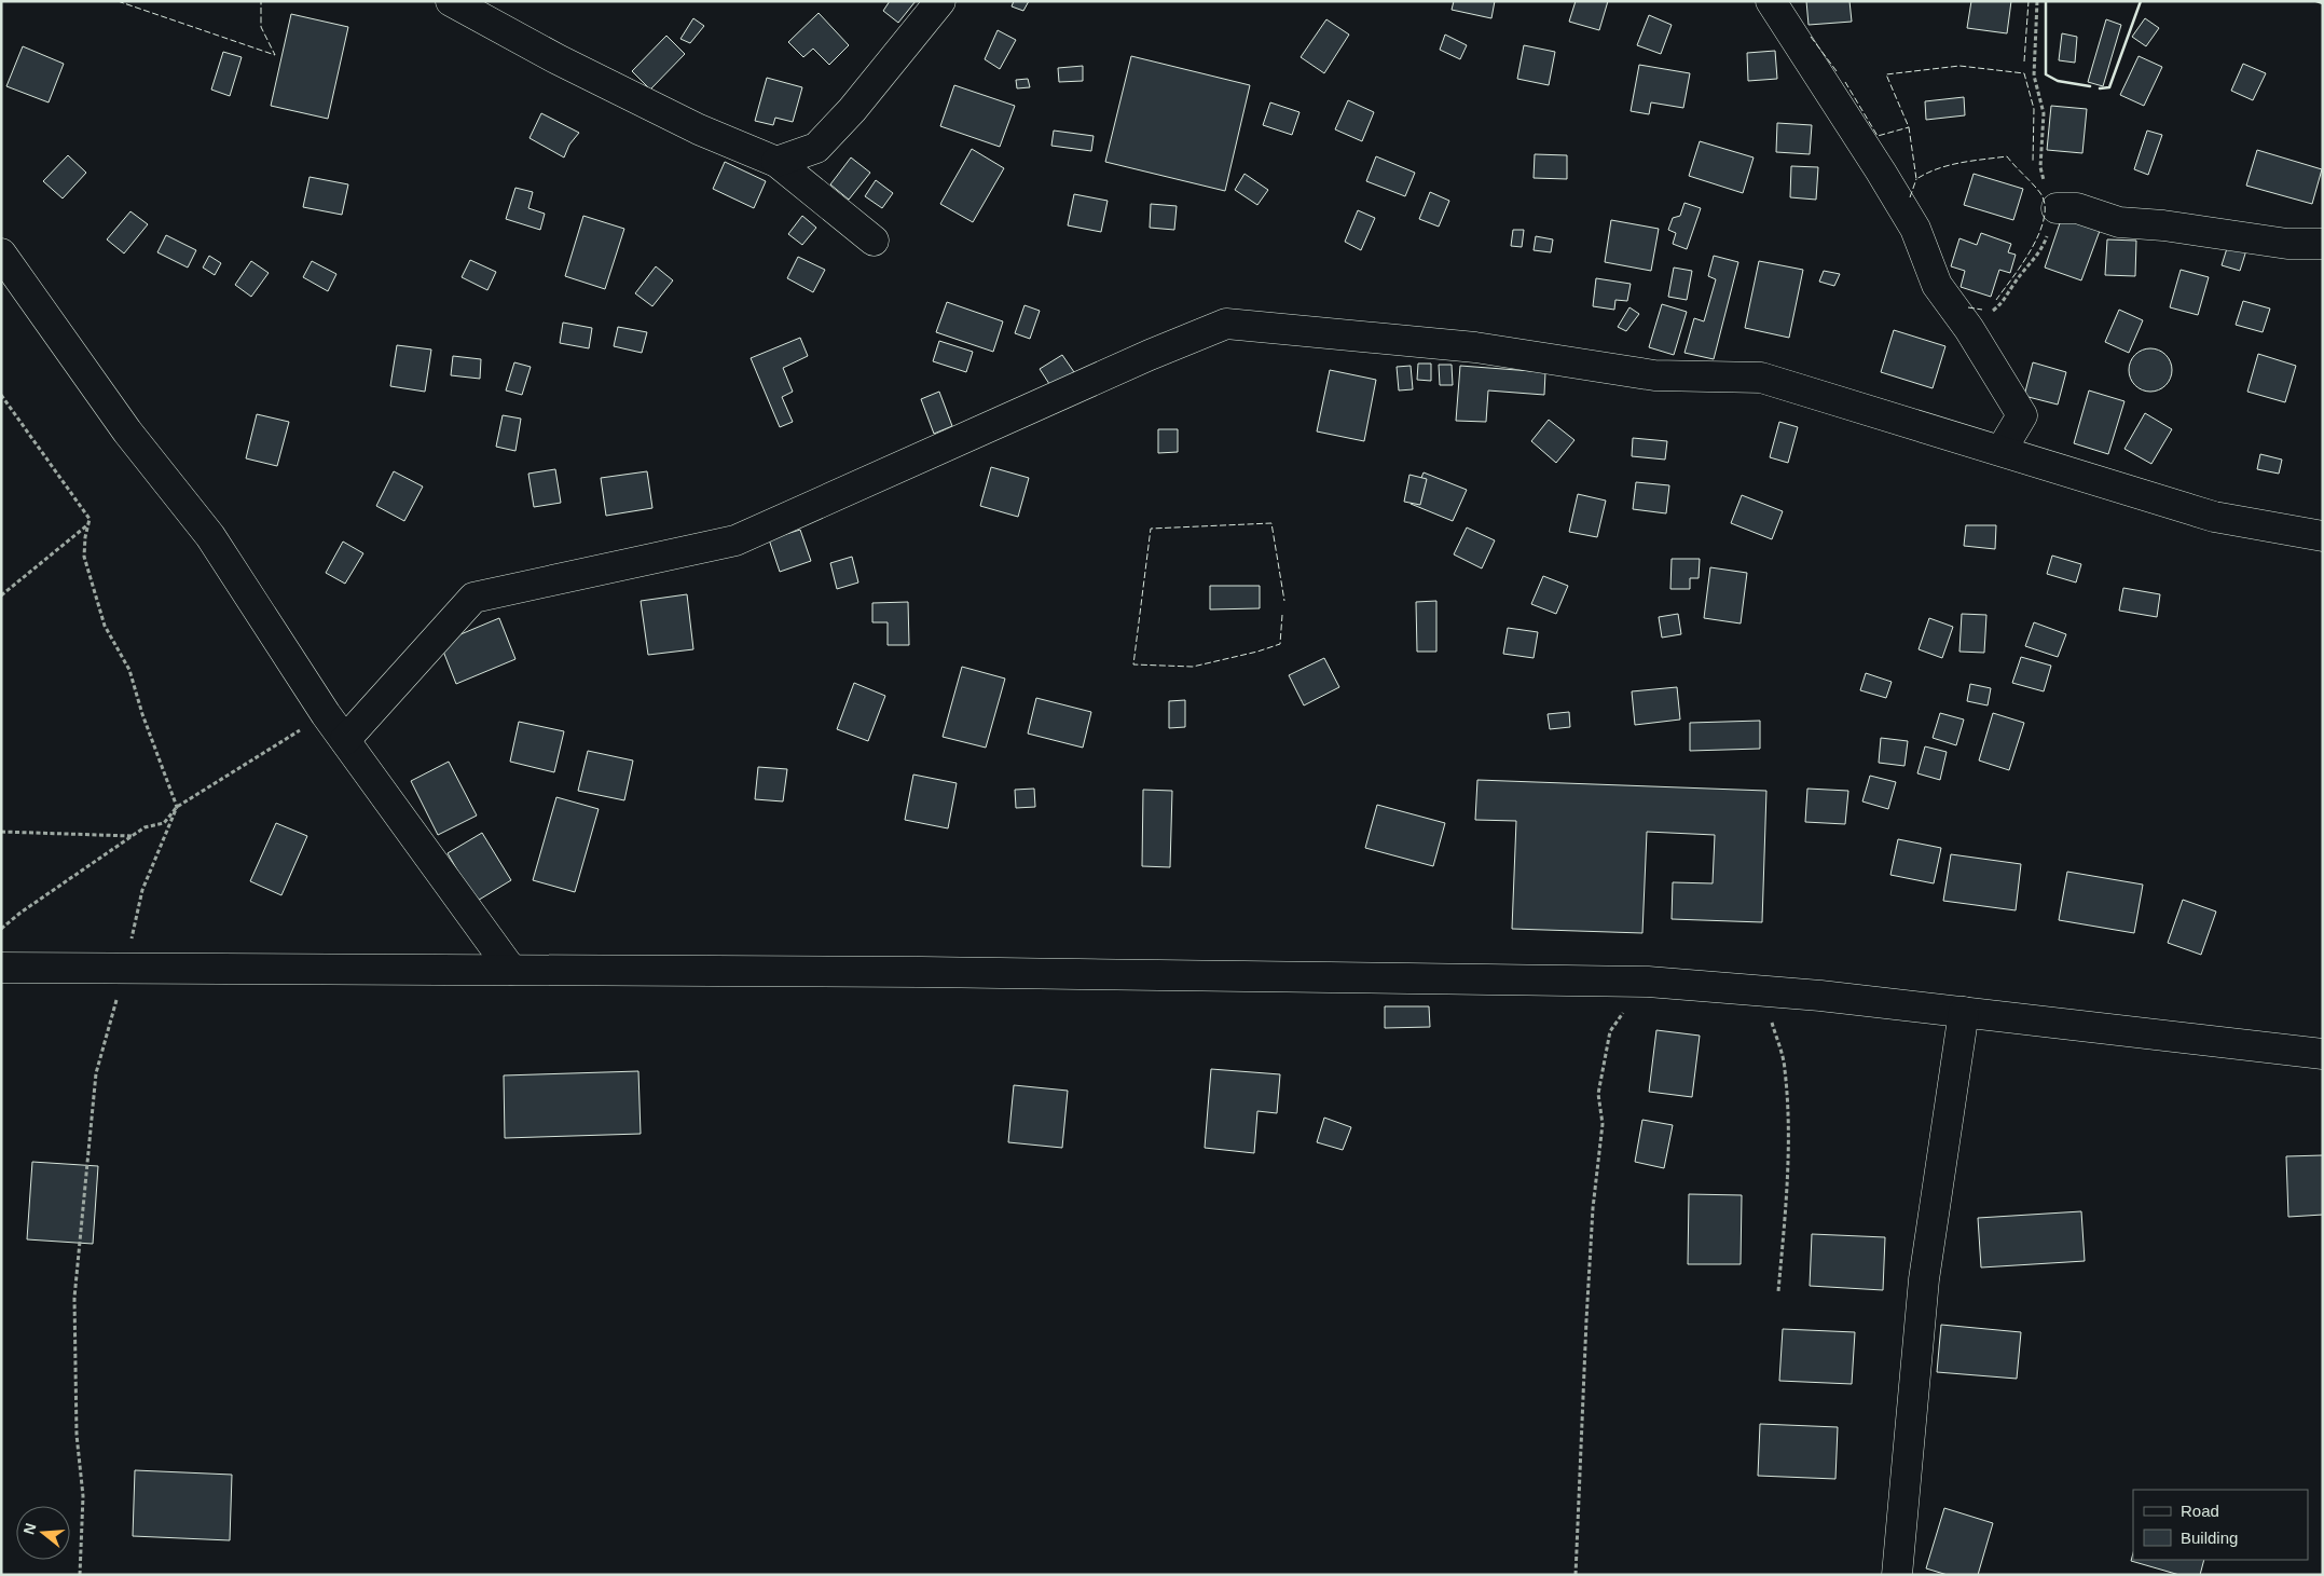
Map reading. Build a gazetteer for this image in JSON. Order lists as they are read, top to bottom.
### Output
{
  "legend": ["Road", "Building"],
  "north": "left"
}
